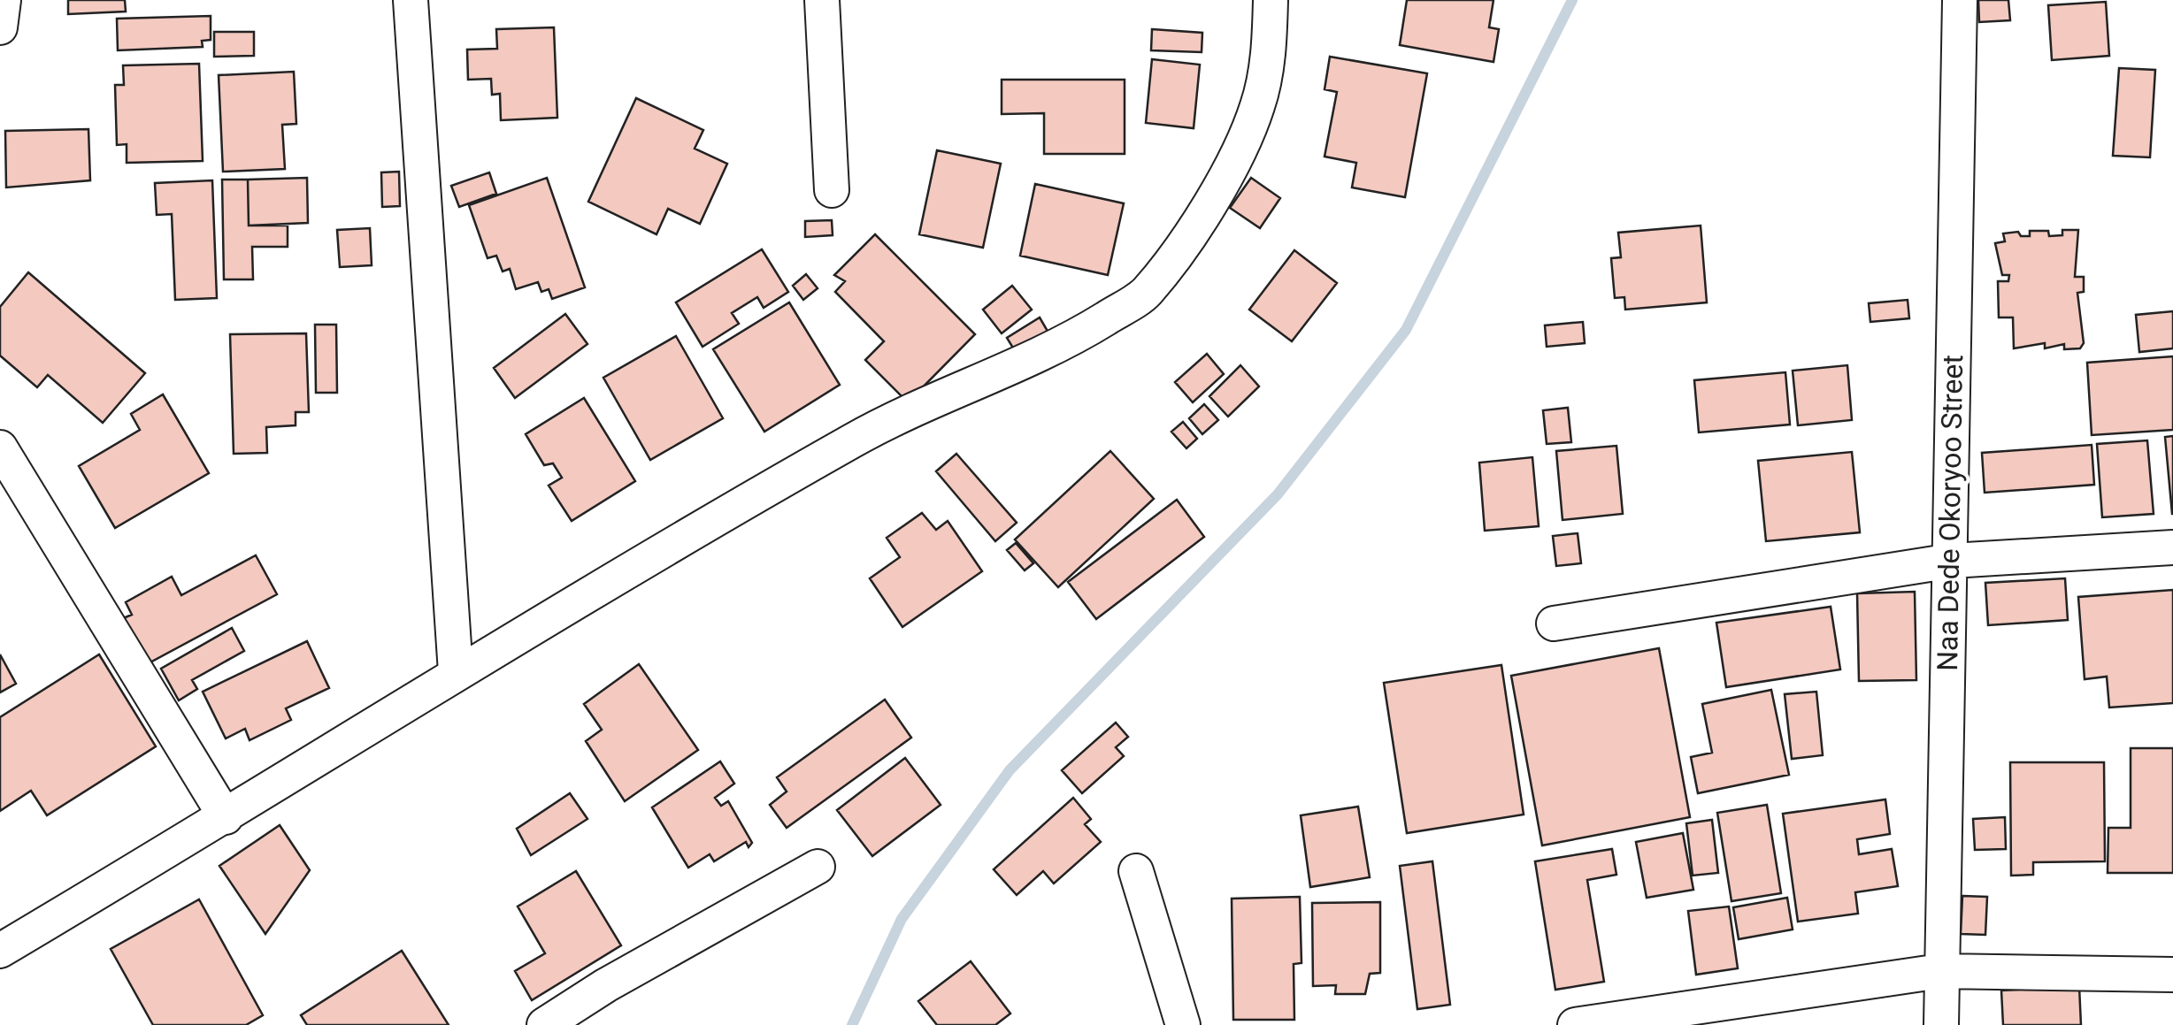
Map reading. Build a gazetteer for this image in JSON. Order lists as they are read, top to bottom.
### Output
{
  "streets": {
    "street": ["Naa Dede Okoryoo Street"]
  }
}
